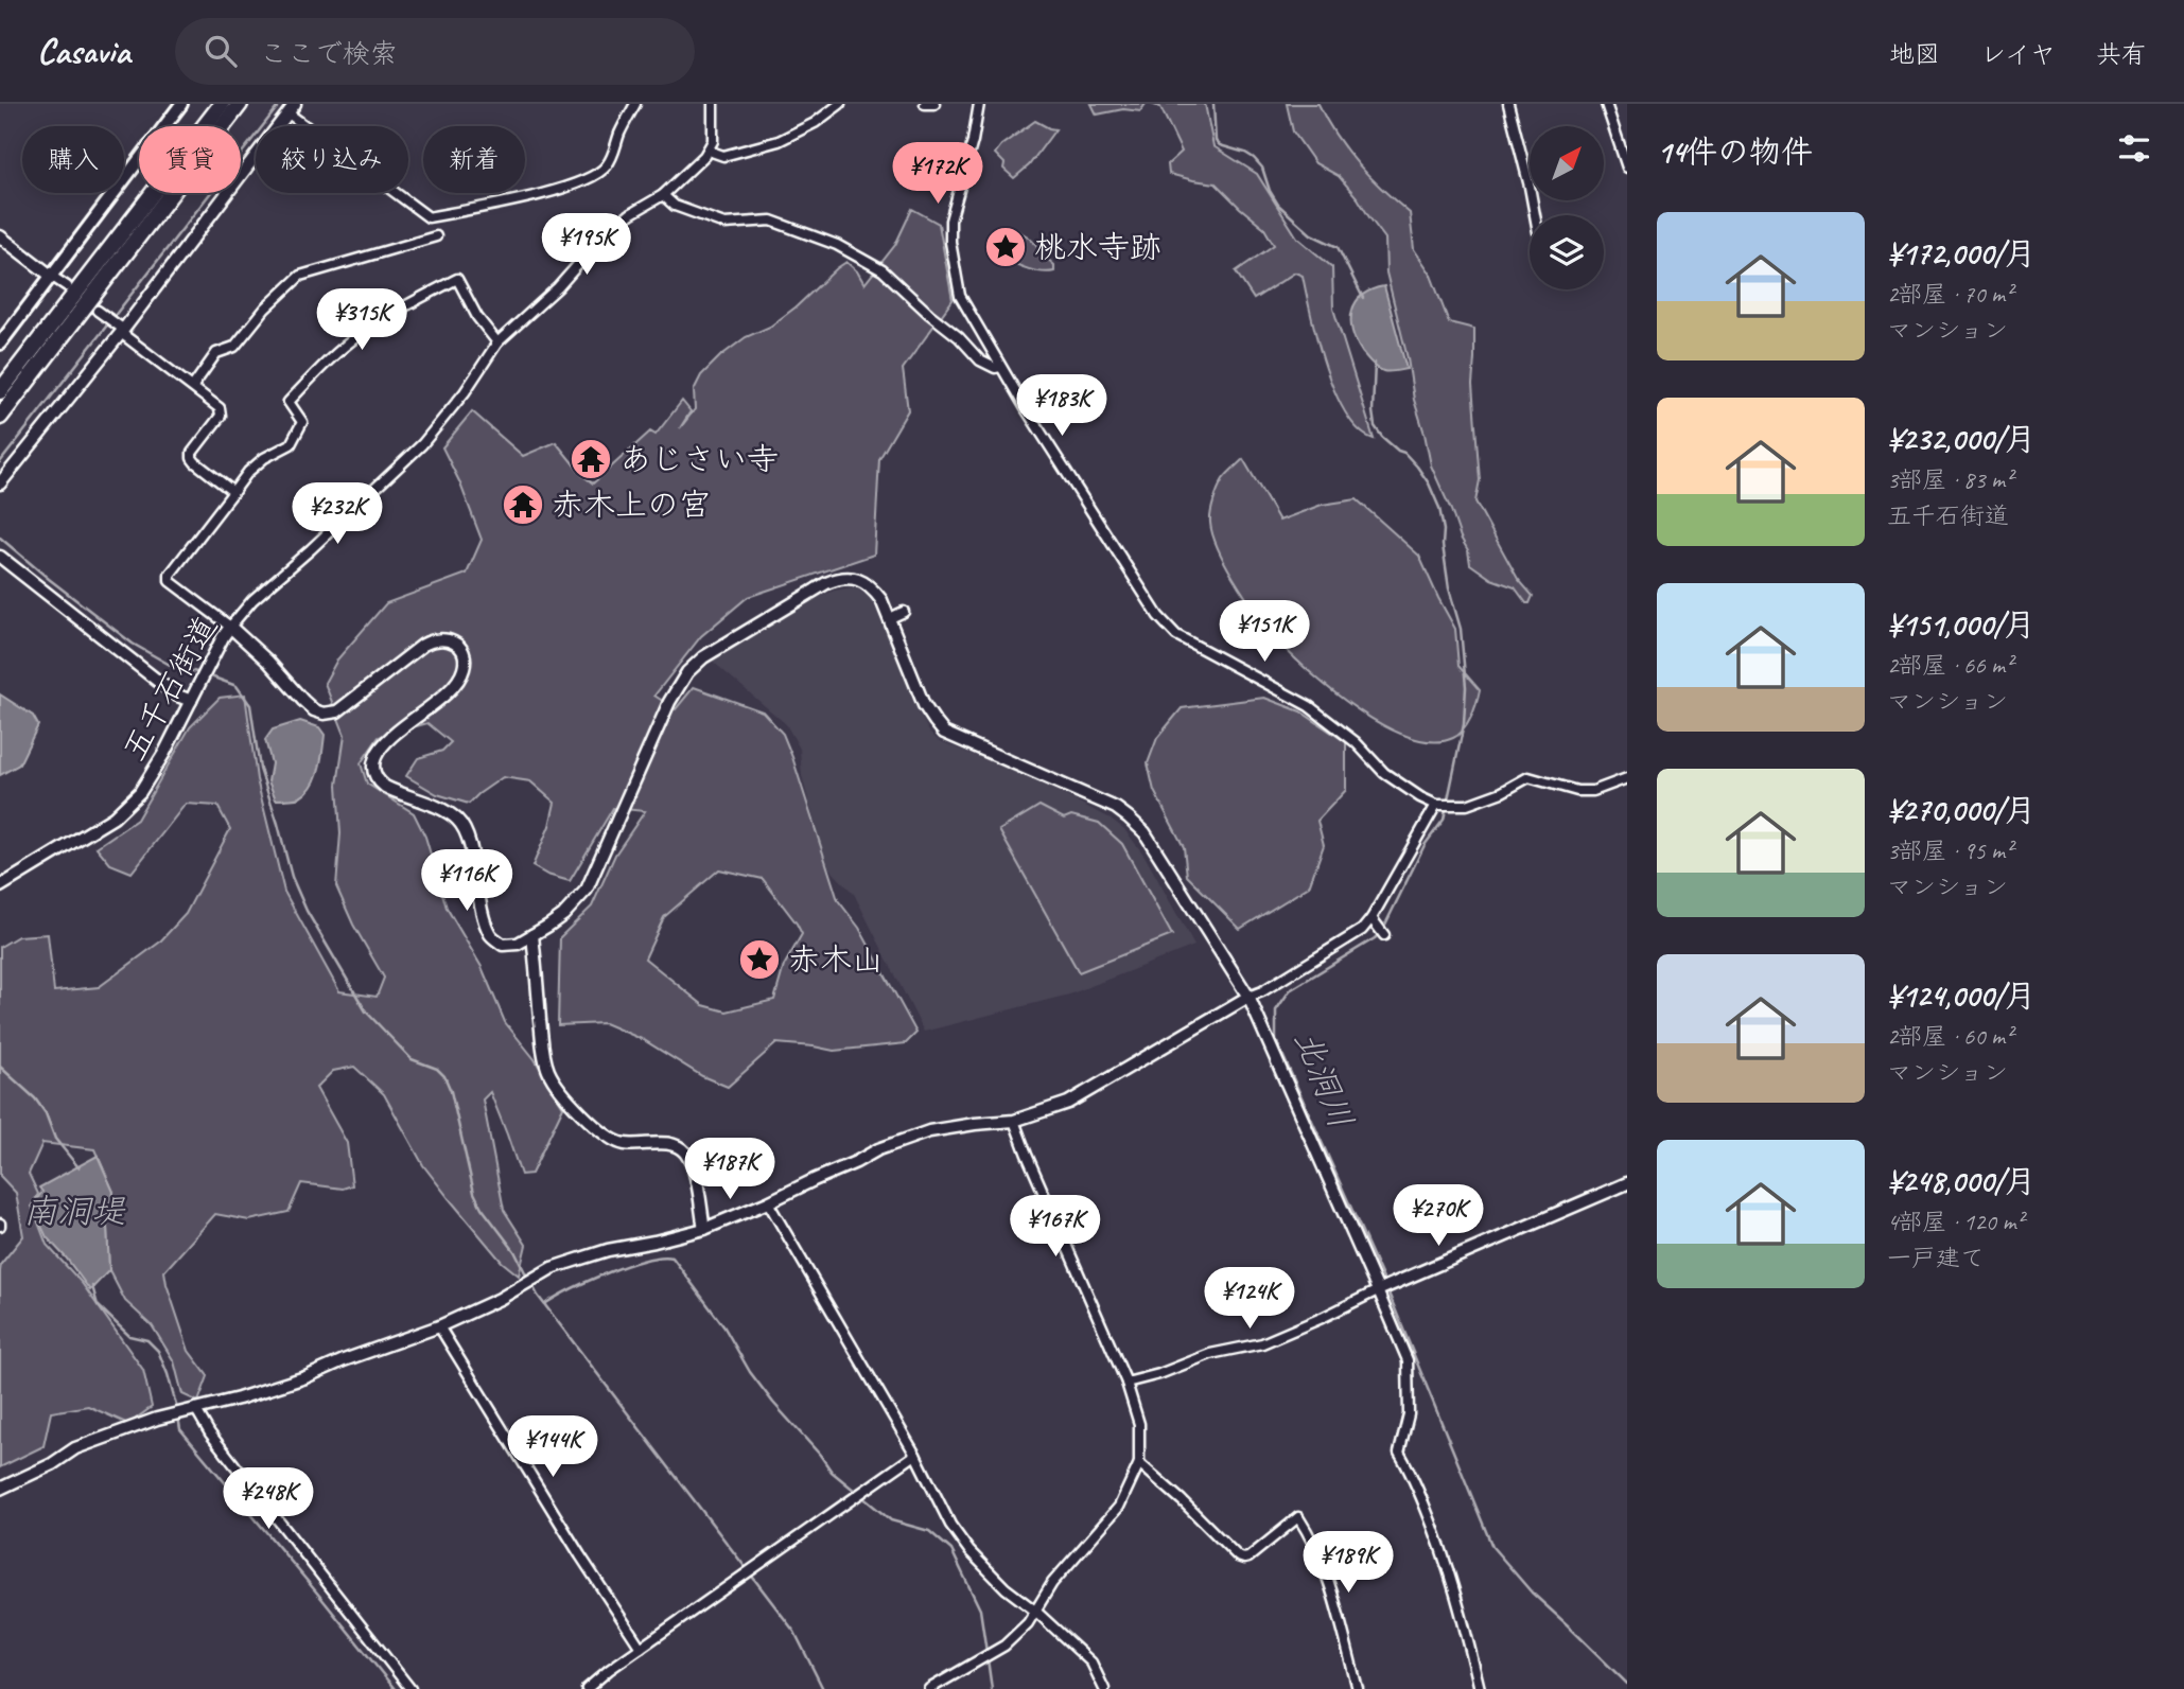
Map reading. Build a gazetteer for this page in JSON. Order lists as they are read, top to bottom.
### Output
{
  "streets": {
    "street": ["五千石街道"]
  },
  "water": ["北洞川", "南洞堤"],
  "places": {
    "place": ["桃水寺跡", "赤木山"],
    "temple": ["あじさい寺", "赤木上の宮"]
  },
  "north": "top right",
  "page": {
    "header": "Casavia",
    "search": "ここで検索",
    "nav": ["地図", "レイヤ", "共有"],
    "heading": "14件の物件",
    "chip": [
      "購入",
      "賃貸",
      "絞り込み",
      "新着"
    ],
    "price": [
      "¥172K",
      "¥195K",
      "¥315K",
      "¥183K",
      "¥232K",
      "¥151K",
      "¥116K",
      "¥187K",
      "¥270K",
      "¥167K",
      "¥124K",
      "¥144K",
      "¥248K",
      "¥189K"
    ],
    "list": [
      {
        "name": "¥172,000/月",
        "note": "2部屋 · 70 m² · マンション"
      },
      {
        "name": "¥232,000/月",
        "note": "3部屋 · 83 m² · 五千石街道"
      },
      {
        "name": "¥151,000/月",
        "note": "2部屋 · 66 m² · マンション"
      },
      {
        "name": "¥270,000/月",
        "note": "3部屋 · 95 m² · マンション"
      },
      {
        "name": "¥124,000/月",
        "note": "2部屋 · 60 m² · マンション"
      },
      {
        "name": "¥248,000/月",
        "note": "4部屋 · 120 m² · 一戸建て"
      }
    ]
  }
}
